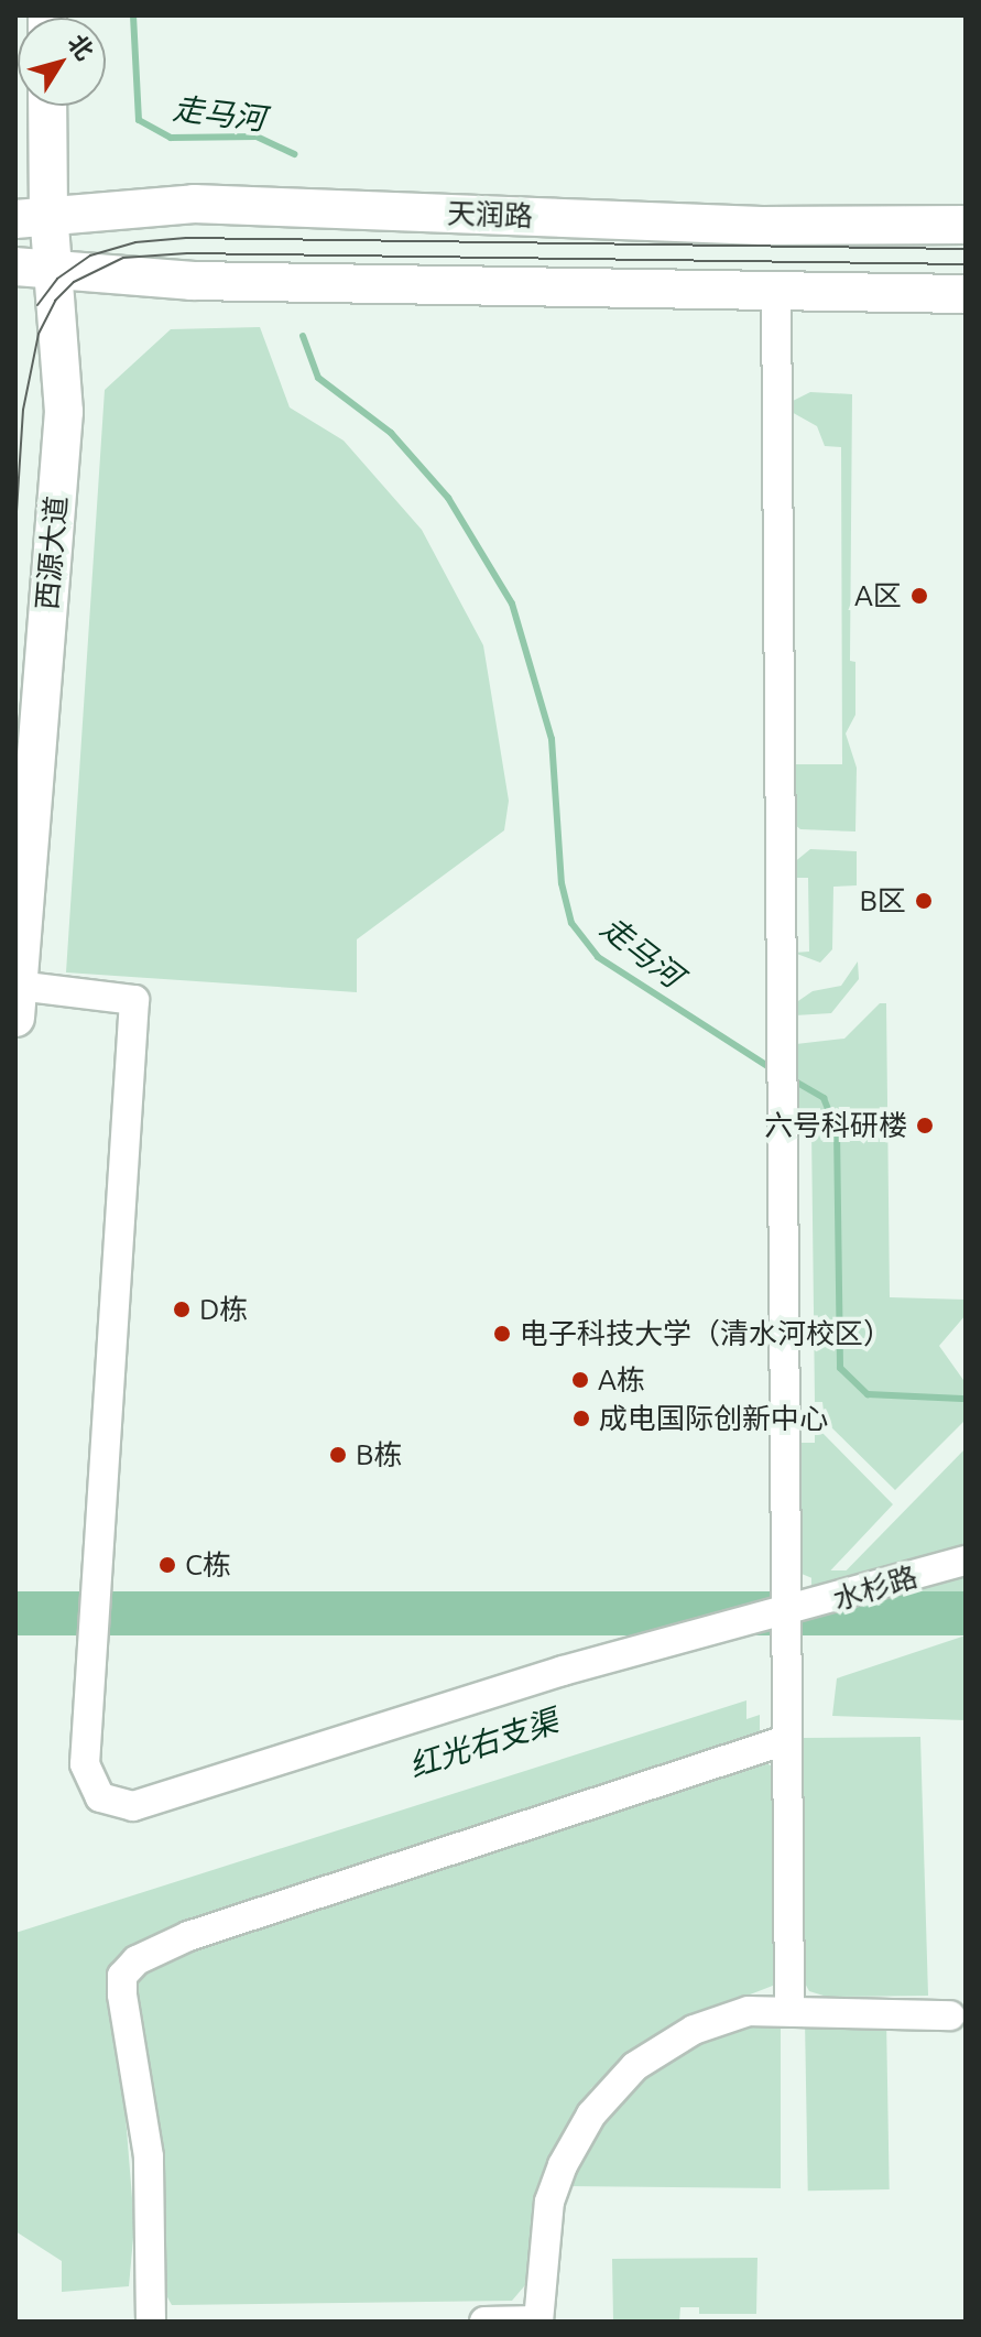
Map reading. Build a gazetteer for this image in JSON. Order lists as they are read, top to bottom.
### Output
{
  "streets": {
    "main road": ["天润路", "西源大道"],
    "street": ["水杉路"]
  },
  "crossings": [
    ["天润路", "西源大道"],
    ["西源大道", "水杉路"]
  ],
  "water": ["走马河", "红光右支渠"],
  "places": [
    "A区",
    "B区",
    "六号科研楼",
    "D栋",
    "电子科技大学（清水河校区）",
    "A栋",
    "成电国际创新中心",
    "B栋",
    "C栋"
  ],
  "north": "top right"
}
